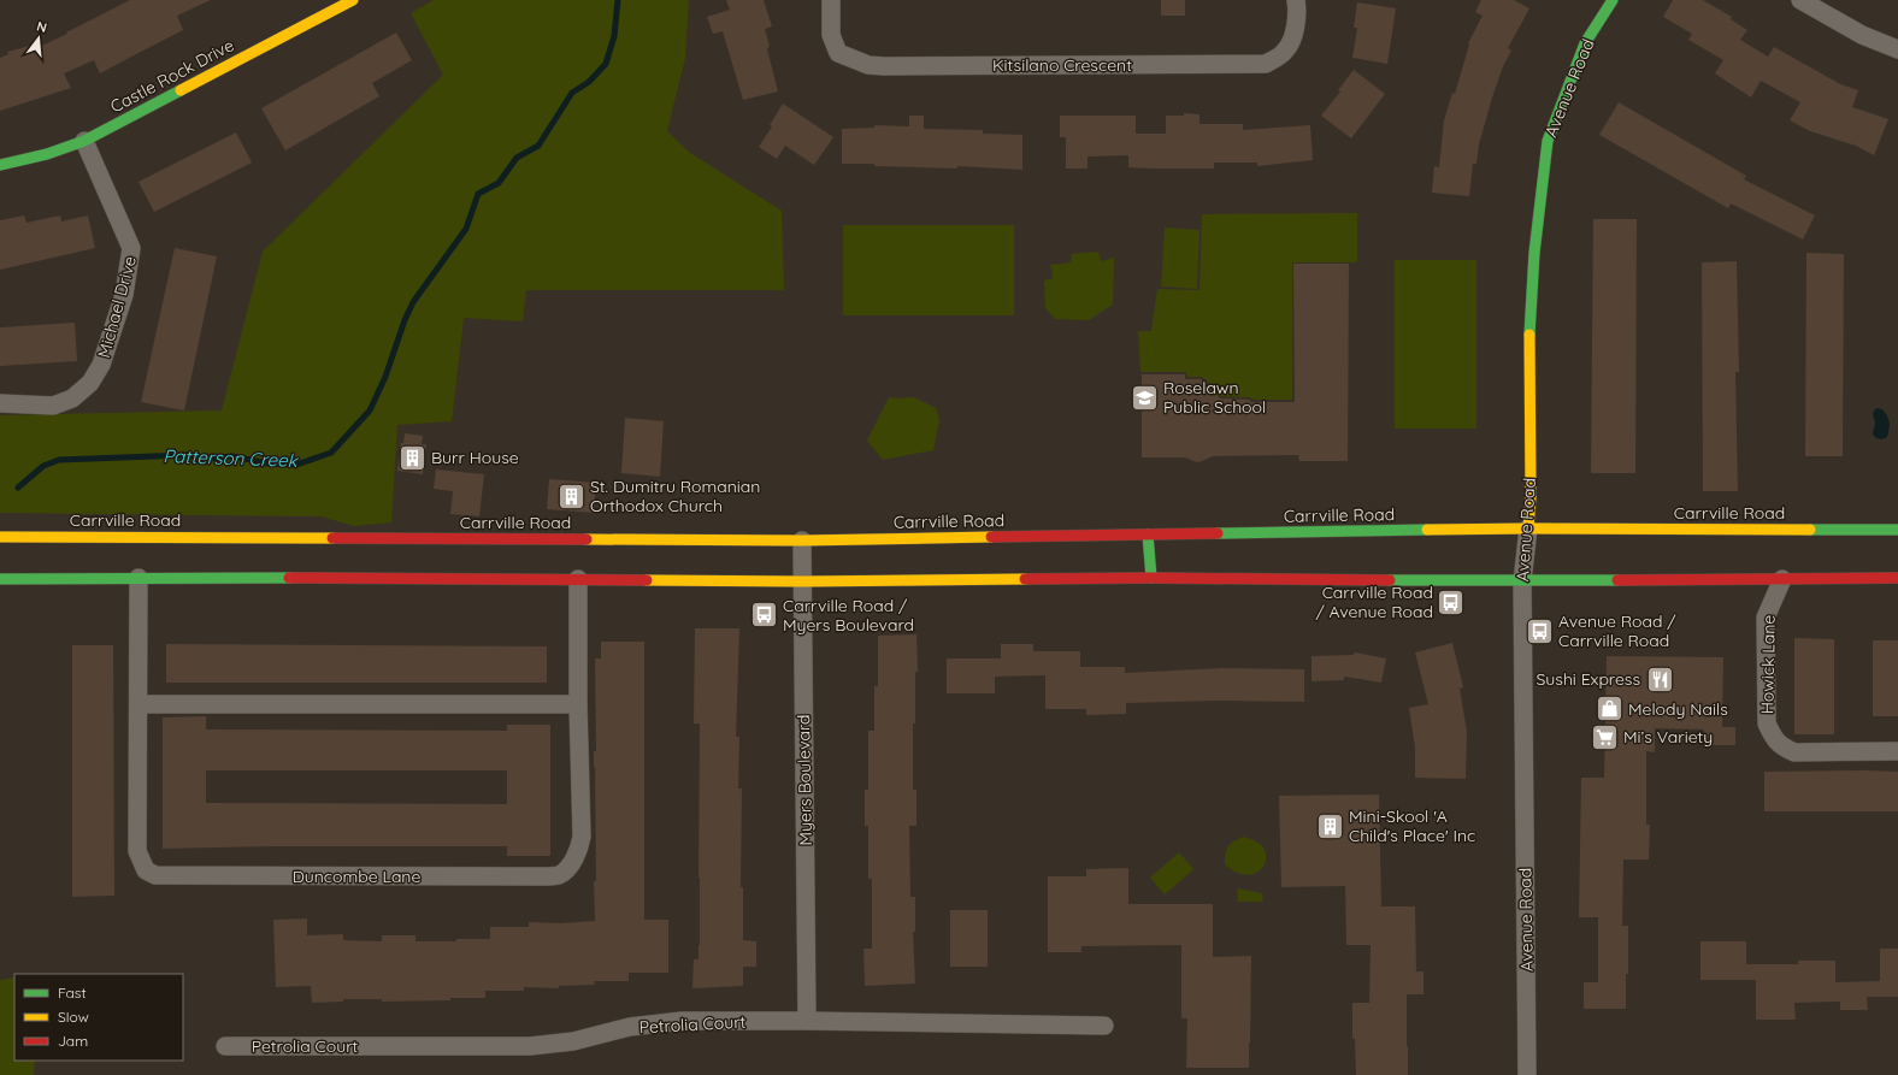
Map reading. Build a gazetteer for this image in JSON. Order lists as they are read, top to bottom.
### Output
{
  "streets": {
    "main road": ["Castle Rock Drive", "Avenue Road", "Carrville Road"],
    "street": [
      "Kitsilano Crescent",
      "Michael Drive",
      "Howick Lane",
      "Myers Boulevard",
      "Duncombe Lane",
      "Petrolia Court"
    ]
  },
  "crossings": [
    ["Castle Rock Drive", "Michael Drive"],
    ["Avenue Road", "Carrville Road"],
    ["Carrville Road", "Myers Boulevard"],
    ["Myers Boulevard", "Petrolia Court"]
  ],
  "water": ["Patterson Creek"],
  "places": {
    "school or university": ["Roselawn Public School"],
    "building": ["Burr House", "St. Dumitru Romanian Orthodox Church", "Mini-Skool 'A Child's Place' Inc"],
    "bus stop": ["Carrville Road / Avenue Road", "Carrville Road / Myers Boulevard", "Avenue Road / Carrville Road"],
    "restaurant": ["Sushi Express"],
    "shop": ["Melody Nails"],
    "supermarket": ["Mi’s Variety"]
  },
  "legend": ["Fast", "Slow", "Jam"],
  "north": "top"
}
